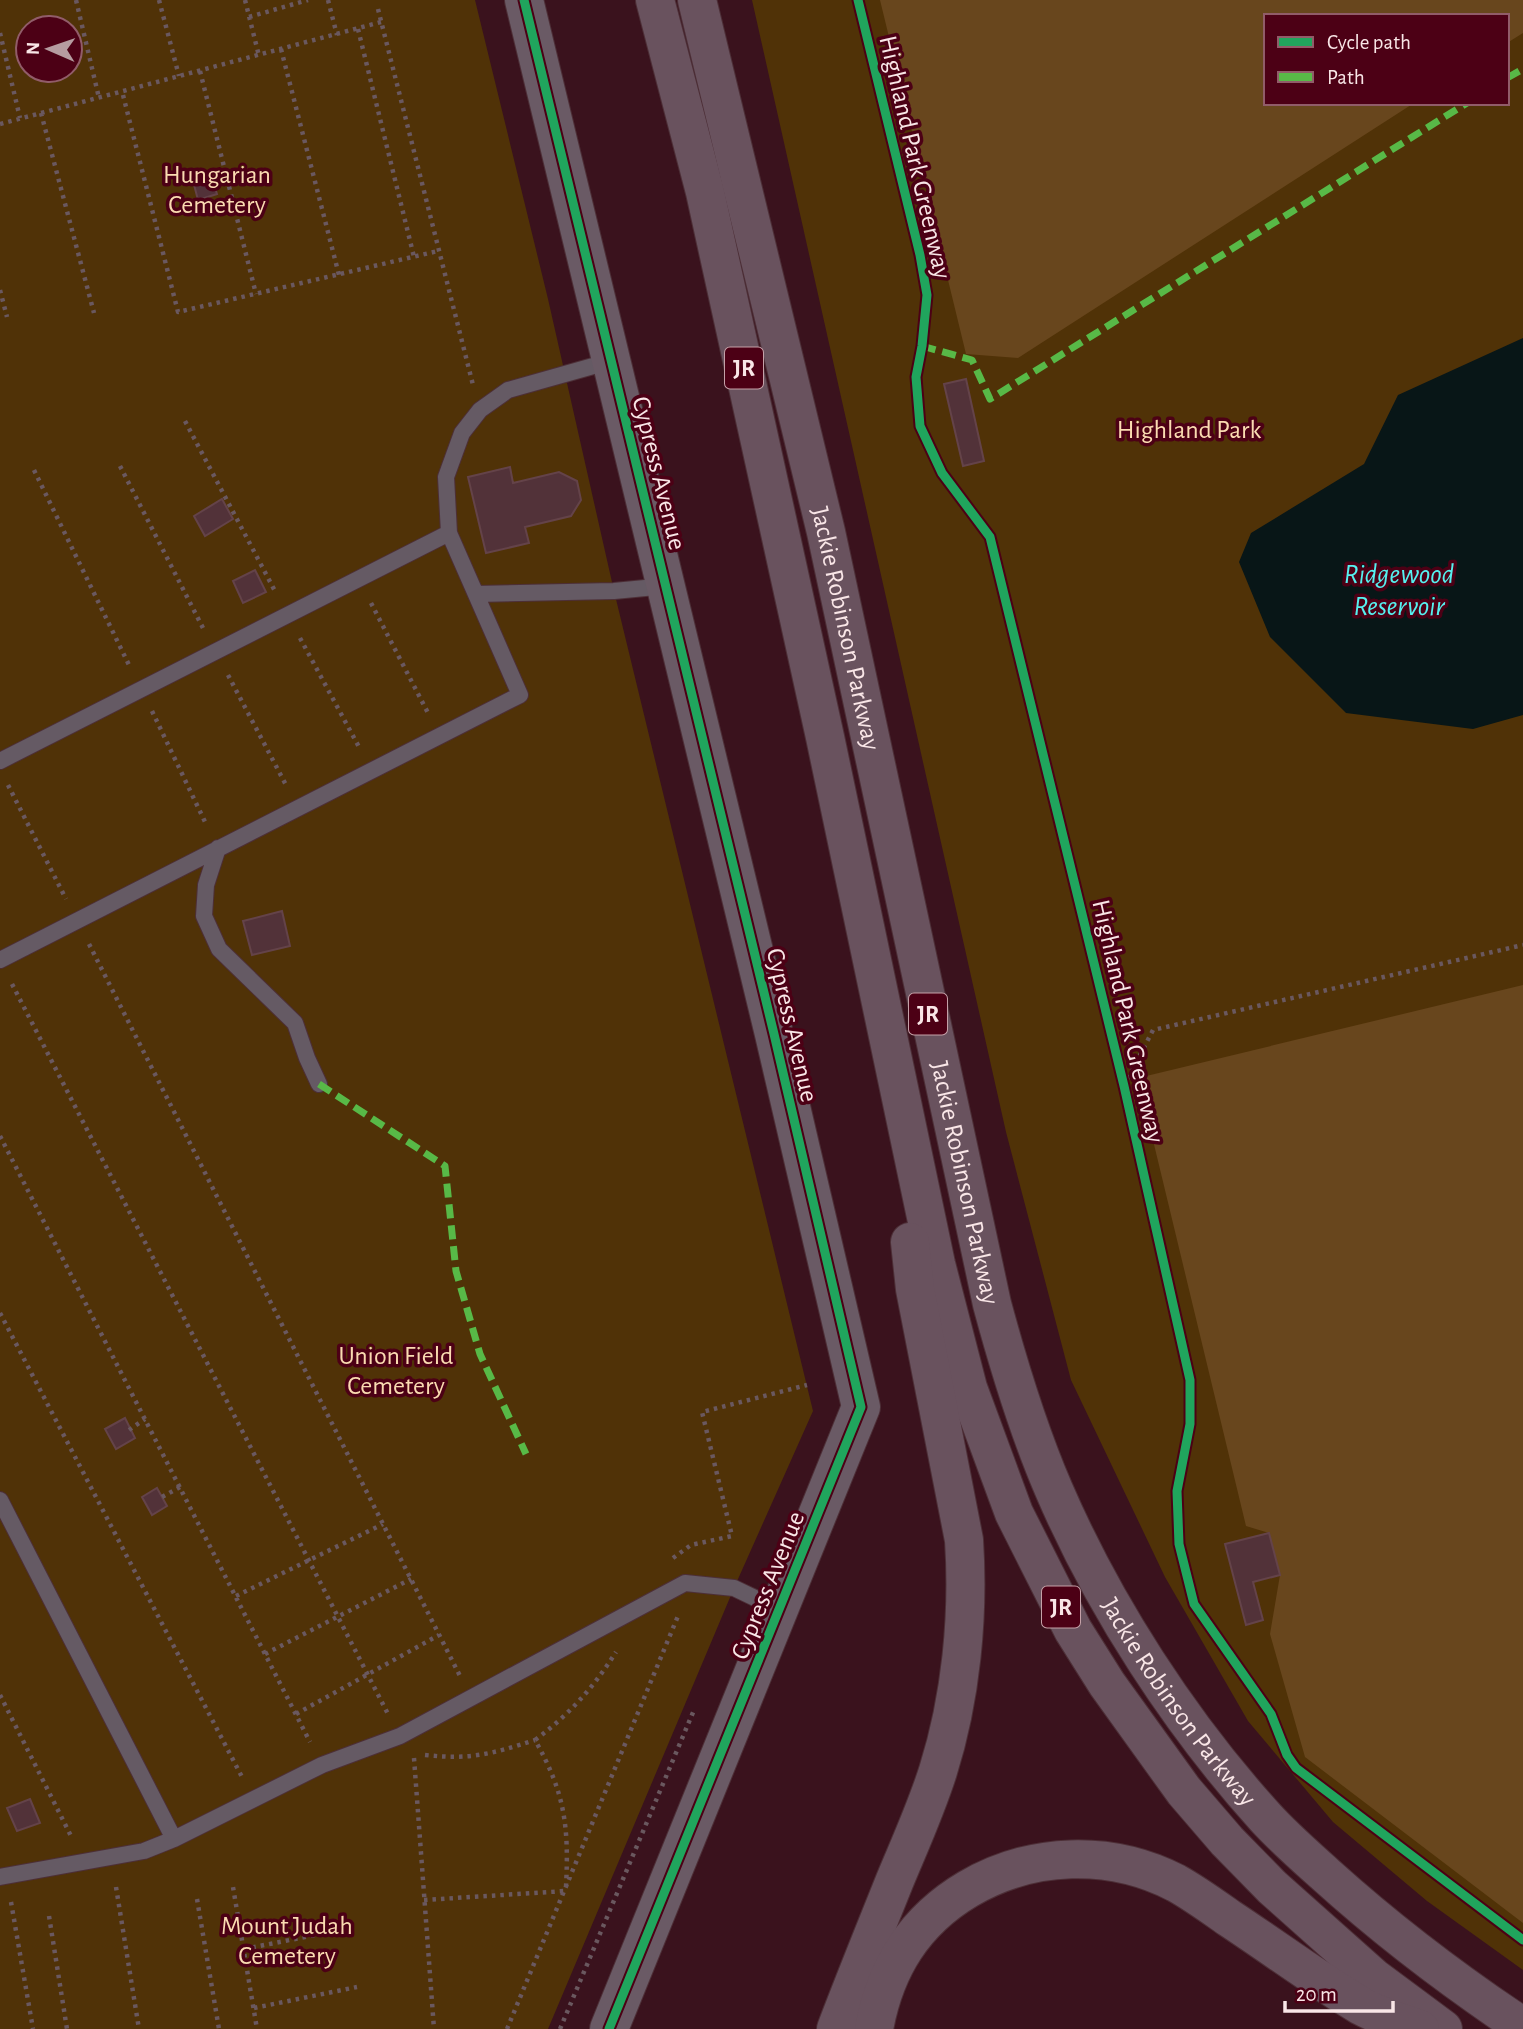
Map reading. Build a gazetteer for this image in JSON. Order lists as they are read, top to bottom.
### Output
{
  "streets": {
    "highway": ["JR", "Jackie Robinson Parkway"],
    "street": ["Cypress Avenue"],
    "cycle path": ["Highland Park Greenway"]
  },
  "water": ["Ridgewood Reservoir"],
  "parks": [
    "Hungarian Cemetery",
    "Highland Park",
    "Union Field Cemetery",
    "Mount Judah Cemetery"
  ],
  "legend": ["Cycle path", "Path"],
  "scale_bar": "20 m",
  "north": "left"
}
